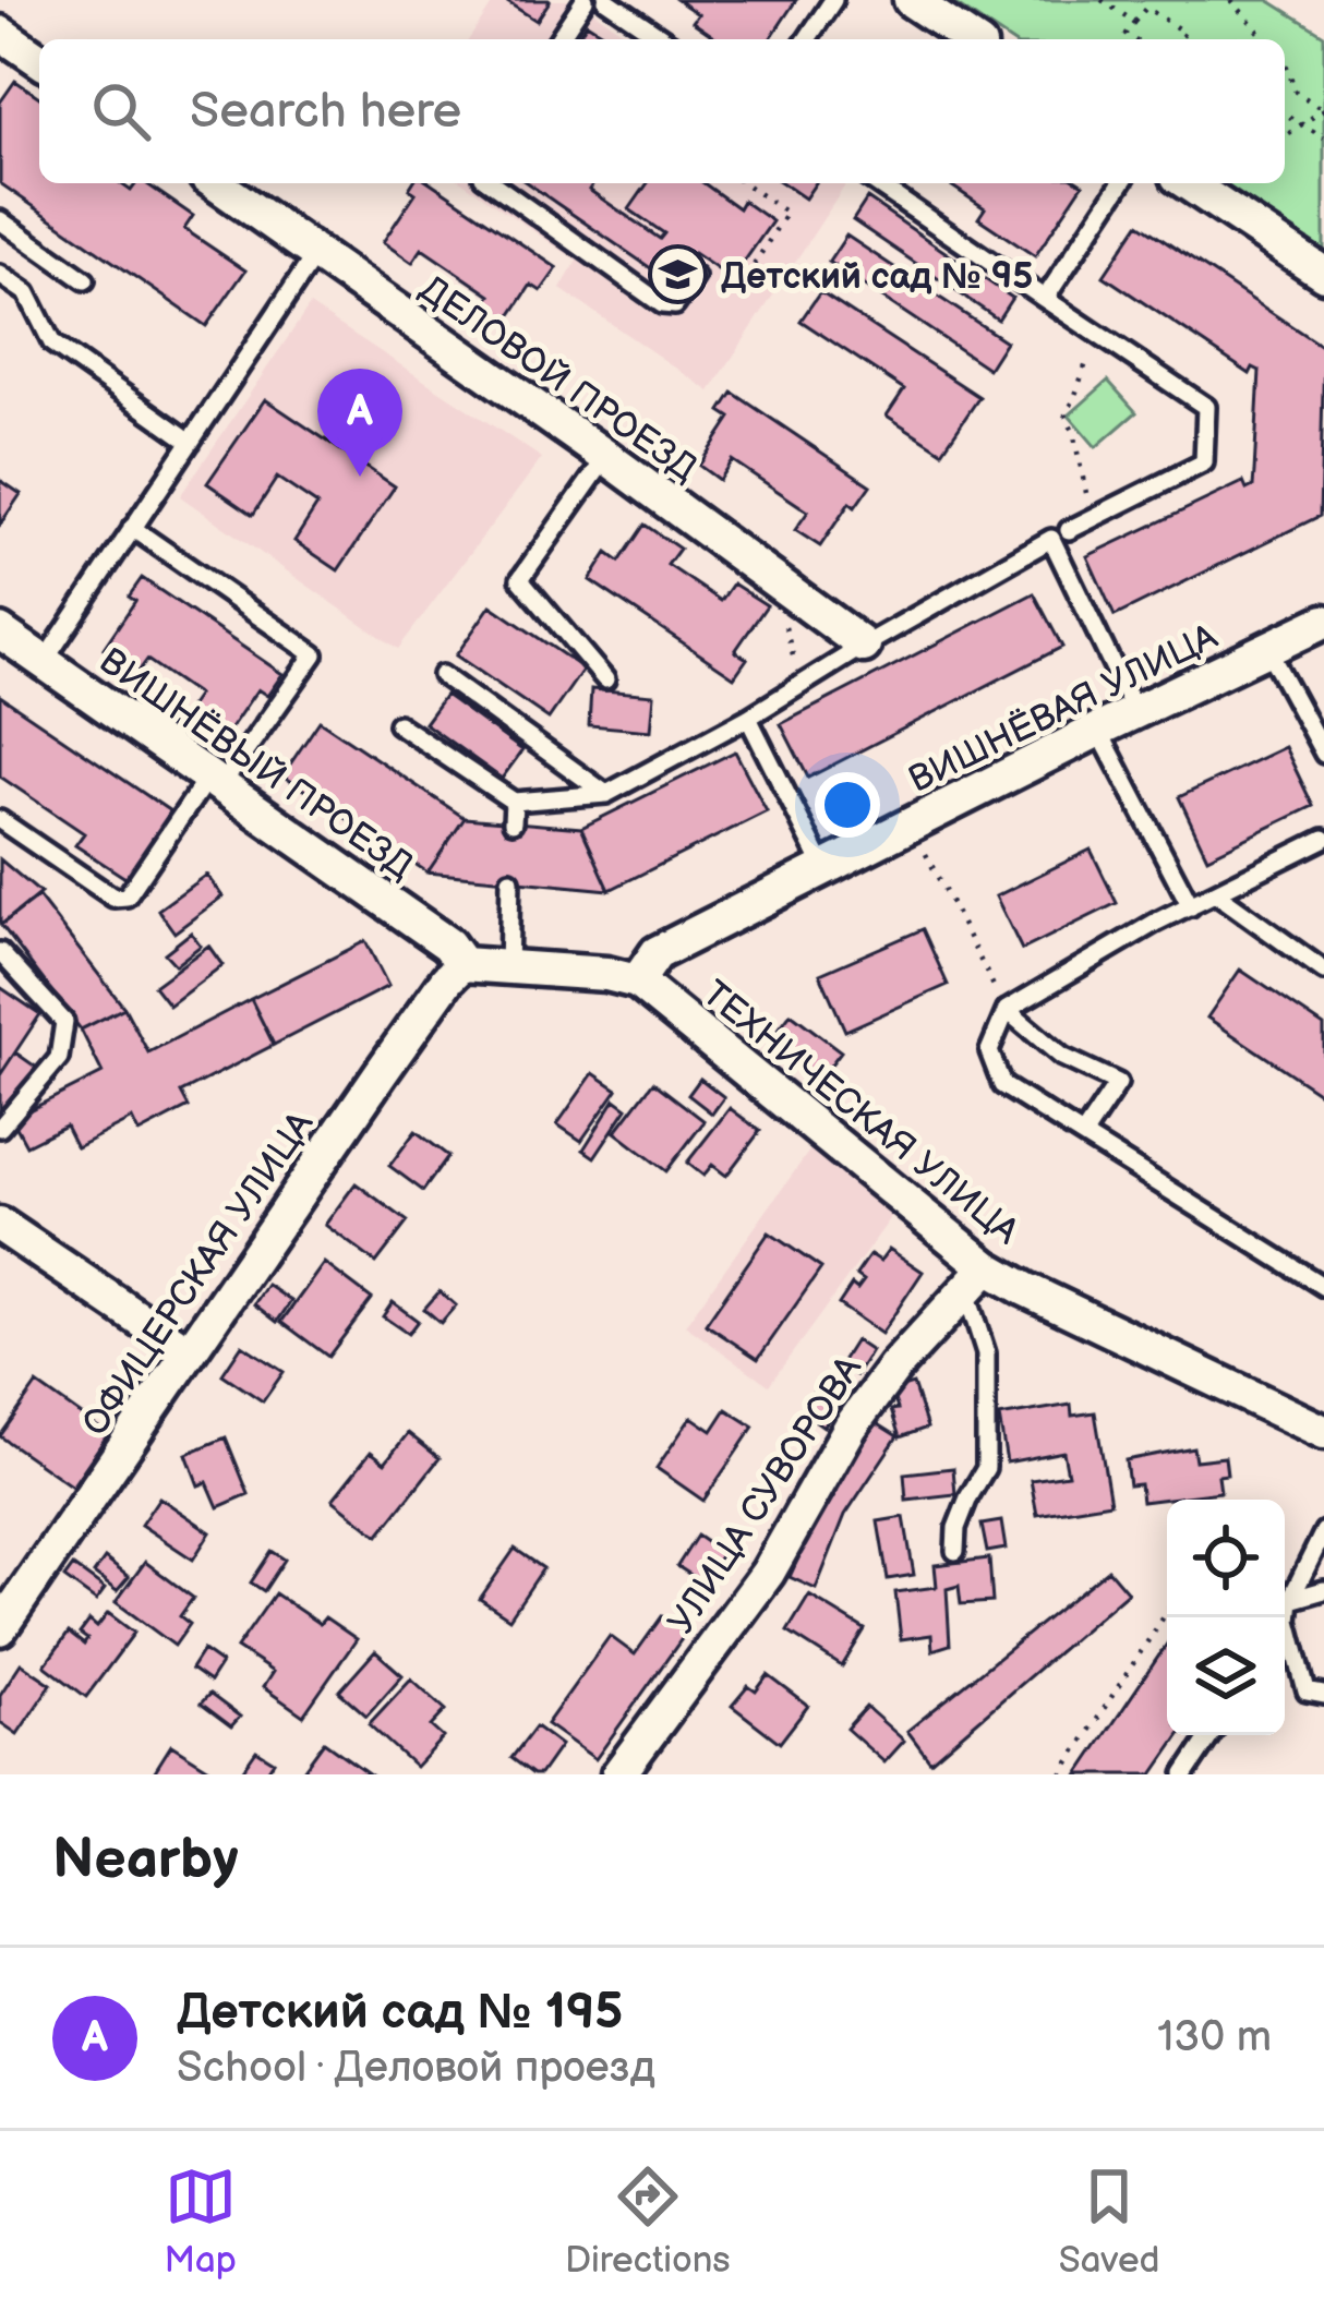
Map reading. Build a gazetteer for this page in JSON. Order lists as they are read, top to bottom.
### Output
{
  "streets": {
    "street": [
      "ДЕЛОВОЙ ПРОЕЗД",
      "ВИШНЁВАЯ УЛИЦА",
      "ВИШНЁВЫЙ ПРОЕЗД",
      "ТЕХНИЧЕСКАЯ УЛИЦА",
      "ОФИЦЕРСКАЯ УЛИЦА",
      "УЛИЦА СУВОРОВА"
    ]
  },
  "crossings": [
    ["ВИШНЁВАЯ УЛИЦА", "ТЕХНИЧЕСКАЯ УЛИЦА"],
    ["ВИШНЁВЫЙ ПРОЕЗД", "ОФИЦЕРСКАЯ УЛИЦА"],
    ["ТЕХНИЧЕСКАЯ УЛИЦА", "УЛИЦА СУВОРОВА"]
  ],
  "places": {
    "school or university": ["Детский сад № 95"]
  },
  "page": {
    "search": "Search here",
    "pins": "A",
    "heading": "Nearby",
    "list": [
      {
        "mark": "A",
        "name": "Детский сад № 195",
        "note": "School · Деловой проезд",
        "value": "130 m"
      }
    ],
    "nav": ["Map", "Directions", "Saved"]
  }
}
